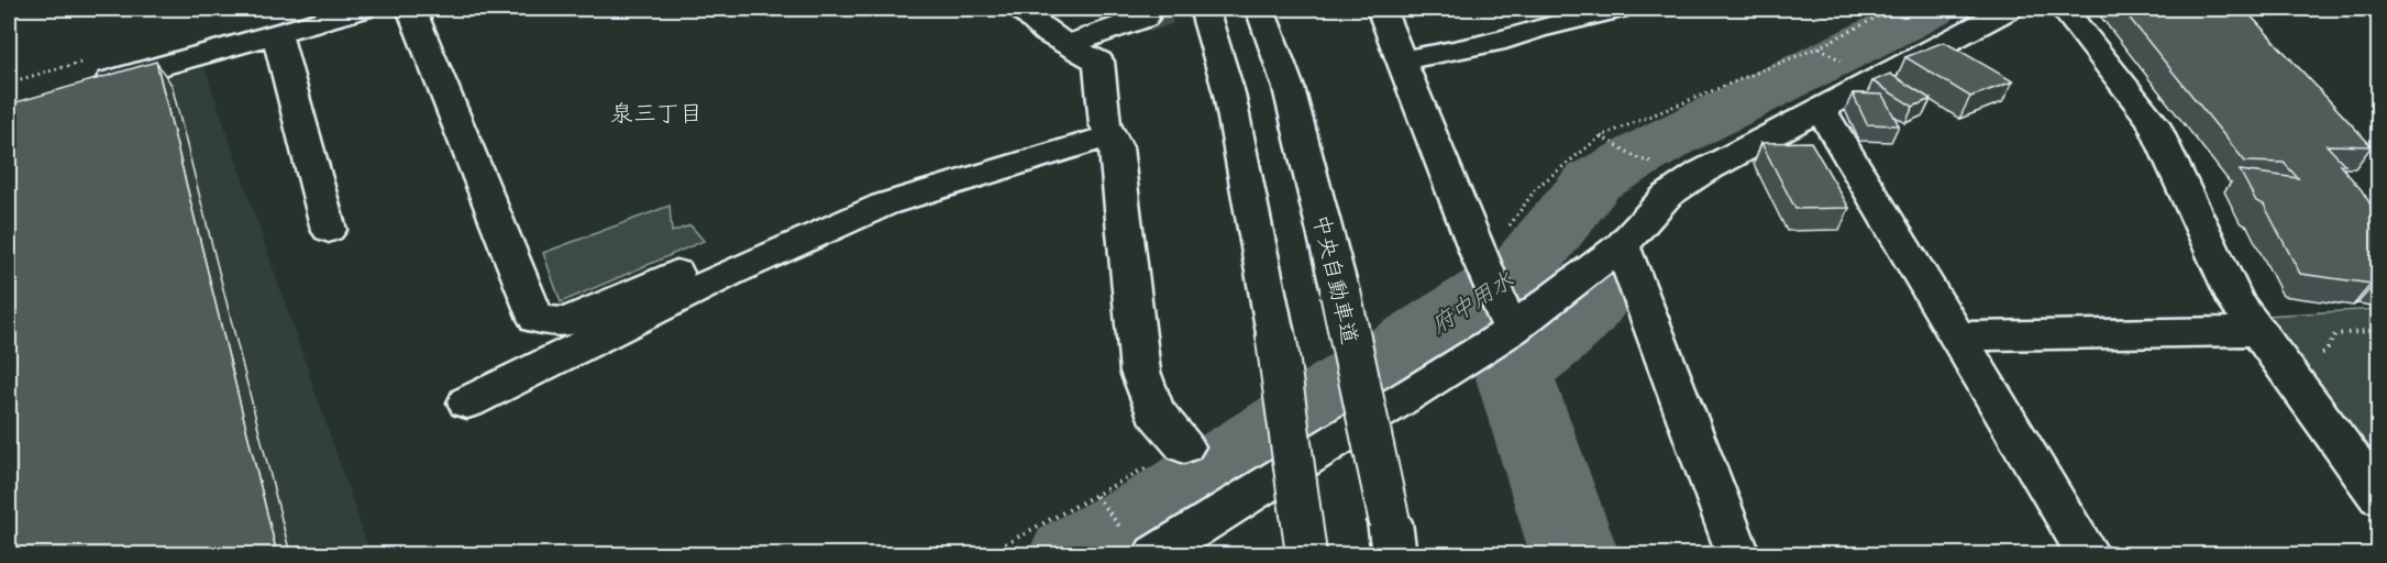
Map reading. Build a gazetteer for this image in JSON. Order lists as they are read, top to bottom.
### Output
{
  "streets": {
    "main road": ["中央自動車道"]
  },
  "districts": ["泉三丁目"],
  "water": ["府中用水"]
}
